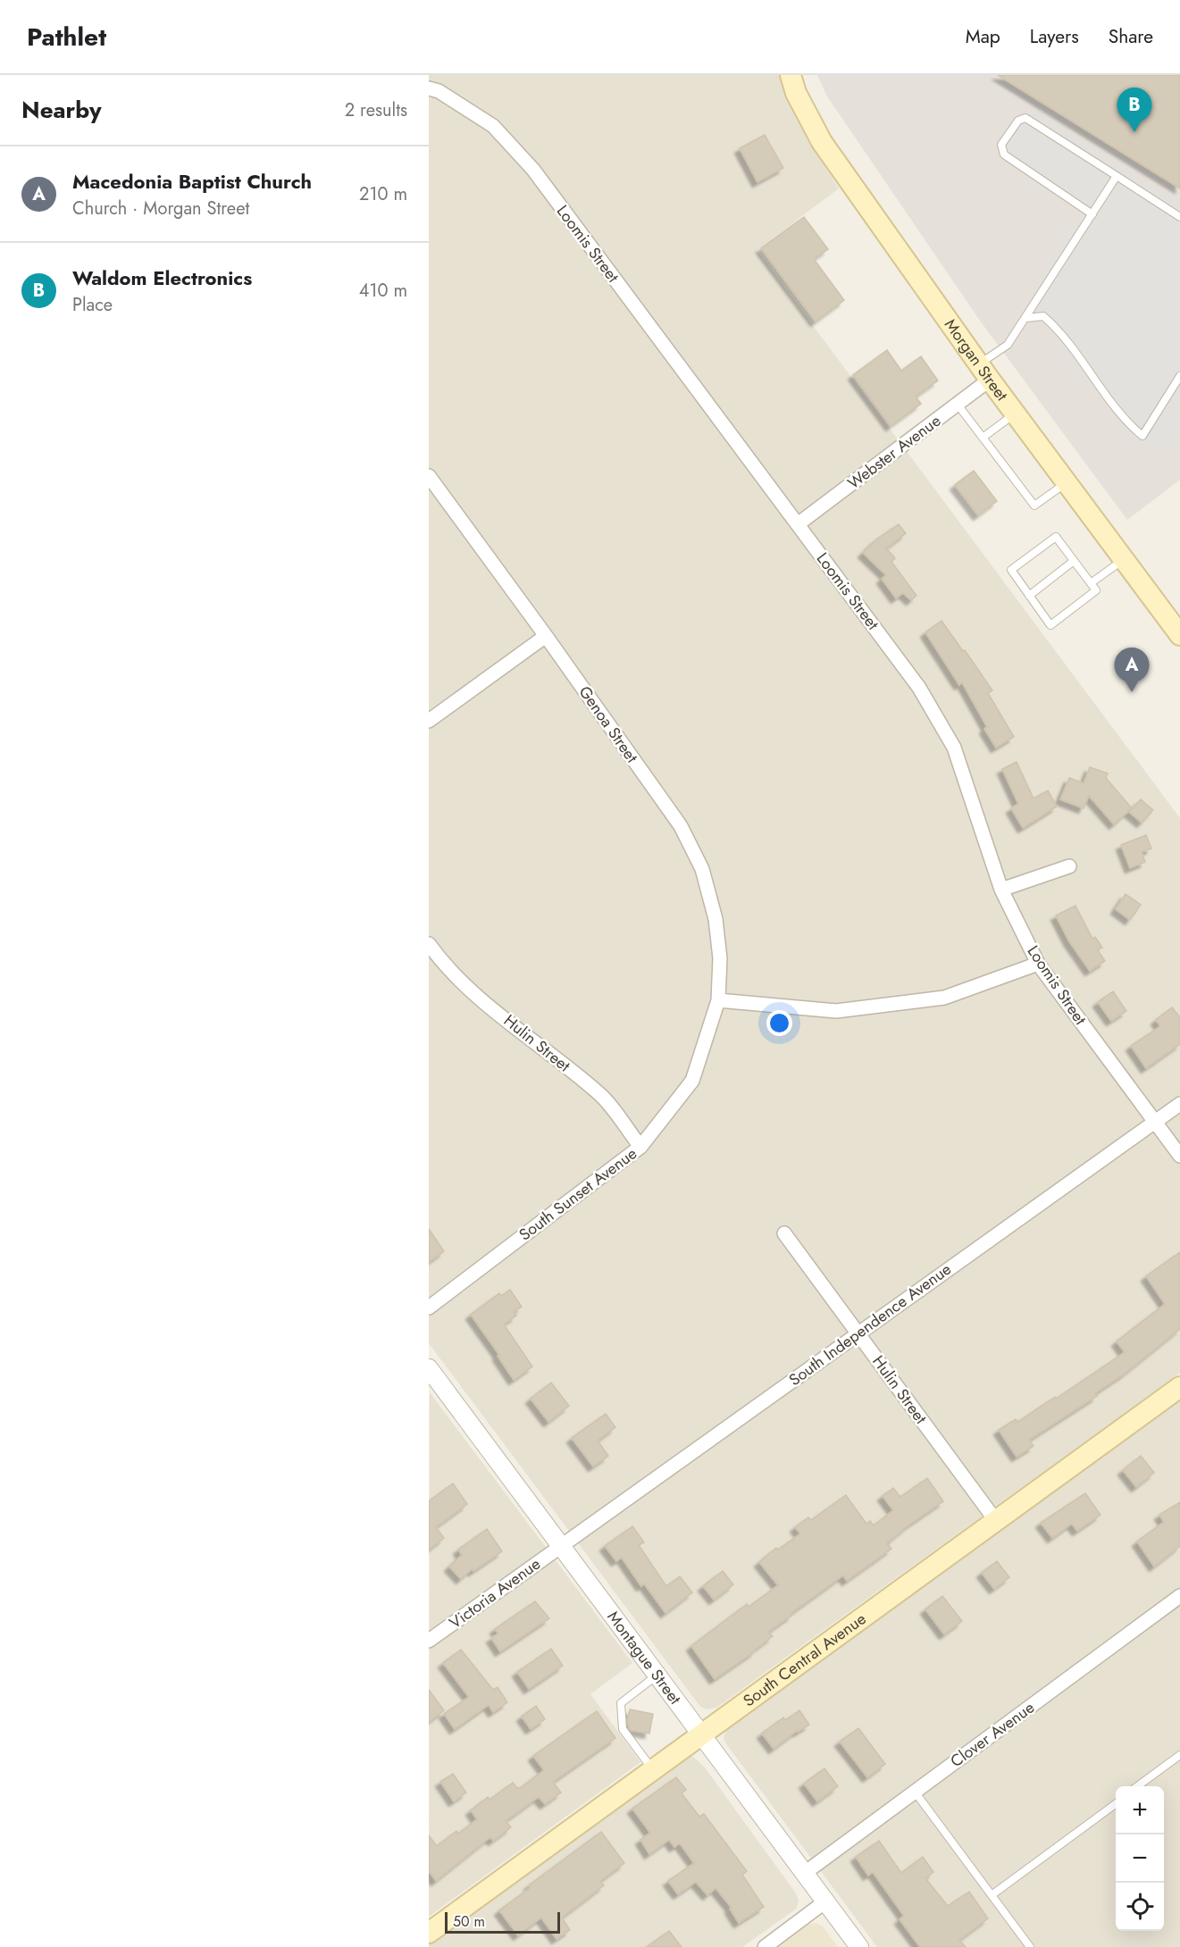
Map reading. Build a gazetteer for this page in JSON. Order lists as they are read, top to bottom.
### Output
{
  "streets": {
    "main road": ["Morgan Street", "South Central Avenue"],
    "street": [
      "Loomis Street",
      "Webster Avenue",
      "Genoa Street",
      "Hulin Street",
      "South Sunset Avenue",
      "South Independence Avenue",
      "Victoria Avenue",
      "Montague Street",
      "Clover Avenue"
    ]
  },
  "crossings": [
    ["Loomis Street", "Webster Avenue"],
    ["Loomis Street", "South Independence Avenue"],
    ["Morgan Street", "Webster Avenue"],
    ["Genoa Street", "South Sunset Avenue"],
    ["Hulin Street", "South Sunset Avenue"],
    ["Hulin Street", "South Independence Avenue"],
    ["Hulin Street", "South Central Avenue"],
    ["South Independence Avenue", "Victoria Avenue"],
    ["South Independence Avenue", "Montague Street"],
    ["Victoria Avenue", "Montague Street"],
    ["Montague Street", "South Central Avenue"],
    ["Montague Street", "Clover Avenue"]
  ],
  "scale_bar": "50 m",
  "page": {
    "header": "Pathlet",
    "nav": ["Map", "Layers", "Share"],
    "heading": ["Nearby", "2 results"],
    "pins": ["B", "A"],
    "list": [
      {
        "mark": "A",
        "name": "Macedonia Baptist Church",
        "note": "Church · Morgan Street",
        "value": "210 m"
      },
      {
        "mark": "B",
        "name": "Waldom Electronics",
        "note": "Place",
        "value": "410 m"
      }
    ],
    "map_buttons": ["+", "−"],
    "scale": "50 m"
  }
}
